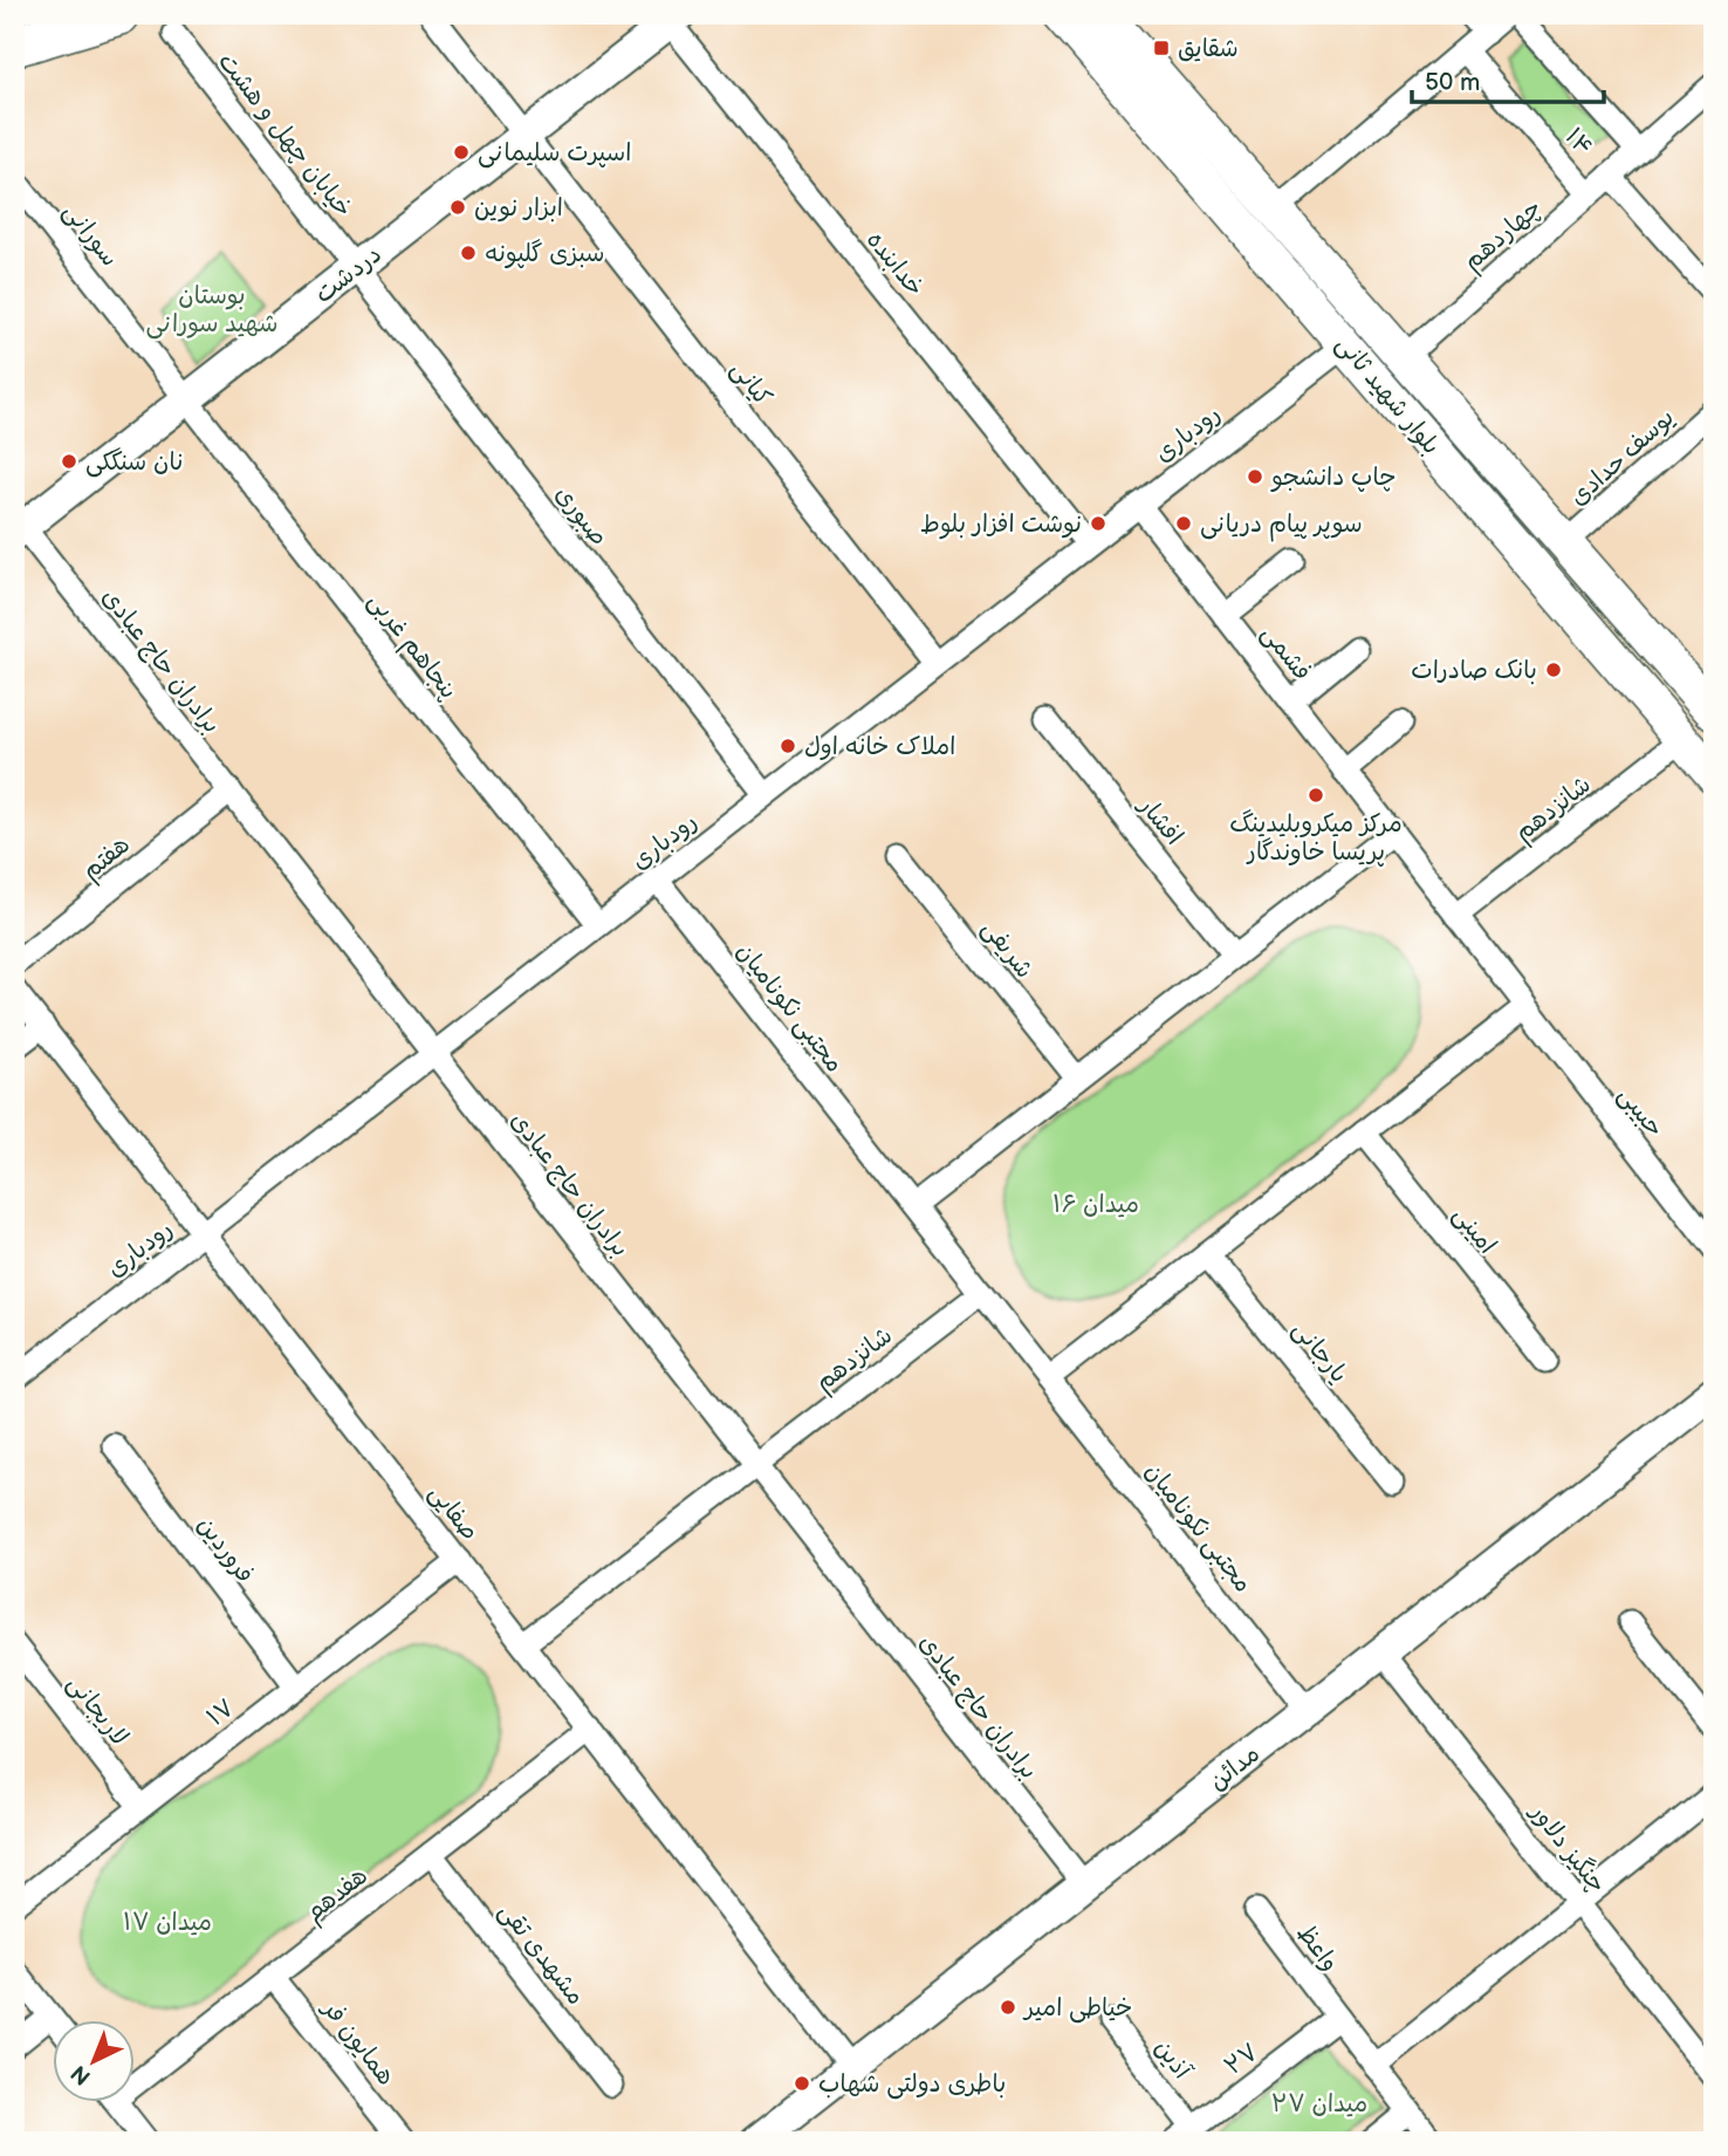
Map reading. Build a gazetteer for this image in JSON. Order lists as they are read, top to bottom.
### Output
{
  "streets": {
    "main road": ["دردشت", "بلوار شهید ثانی", "مدائن"],
    "street": [
      "خیابان چهل و هشت",
      "۱۴",
      "سورانی",
      "چهاردهم",
      "خدابنده",
      "کیانی",
      "رودباری",
      "یوسف حدادی",
      "صبوری",
      "پنجاهم غربی",
      "فشمی",
      "برادران حاج عبادی",
      "شانزدهم",
      "افشار",
      "هفتم",
      "شریفی",
      "مجتبی نکونامیان",
      "حبیبی",
      "امینی",
      "یارجانی",
      "صفایی",
      "فروردین",
      "لاریجانی",
      "۱۷",
      "چنگیز دلاور",
      "هفدهم",
      "واعظ",
      "مشهدی تقی",
      "همایون فر",
      "آذین",
      "۲۷"
    ]
  },
  "crossings": [
    ["خیابان چهل و هشت", "دردشت"],
    ["خیابان چهل و هشت", "صبوری"],
    ["۱۴", "چهاردهم"],
    ["سورانی", "دردشت"],
    ["سورانی", "پنجاهم غربی"],
    ["چهاردهم", "بلوار شهید ثانی"],
    ["خدابنده", "دردشت"],
    ["خدابنده", "رودباری"],
    ["دردشت", "کیانی"],
    ["دردشت", "صبوری"],
    ["دردشت", "پنجاهم غربی"],
    ["دردشت", "برادران حاج عبادی"],
    ["کیانی", "رودباری"],
    ["بلوار شهید ثانی", "رودباری"],
    ["بلوار شهید ثانی", "یوسف حدادی"],
    ["بلوار شهید ثانی", "شانزدهم"],
    ["رودباری", "صبوری"],
    ["رودباری", "پنجاهم غربی"],
    ["رودباری", "فشمی"],
    ["رودباری", "برادران حاج عبادی"],
    ["رودباری", "مجتبی نکونامیان"],
    ["رودباری", "صفایی"],
    ["برادران حاج عبادی", "شانزدهم"],
    ["برادران حاج عبادی", "هفتم"],
    ["برادران حاج عبادی", "مدائن"],
    ["مجتبی نکونامیان", "مدائن"],
    ["صفایی", "۱۷"],
    ["صفایی", "مدائن"],
    ["صفایی", "هفدهم"],
    ["فروردین", "۱۷"],
    ["لاریجانی", "۱۷"],
    ["مدائن", "چنگیز دلاور"],
    ["هفدهم", "مشهدی تقی"],
    ["هفدهم", "همایون فر"],
    ["واعظ", "۲۷"],
    ["آذین", "۲۷"]
  ],
  "parks": [
    "بوستان شهید سورانی",
    "میدان ۱۶",
    "میدان ۱۷",
    "میدان ۲۷"
  ],
  "places": {
    "transit": ["شقایق"],
    "other": [
      "اسپرت سلیمانی",
      "ابزار نوین",
      "سبزی گلپونه",
      "نان سنگکی",
      "چاپ دانشجو",
      "نوشت افزار بلوط",
      "سوپر پیام دریانی",
      "بانک صادرات",
      "املاک خانه اول",
      "مرکز میکروبلیدینگ پریسا خاوندگار",
      "خیاطی امیر",
      "باطری دولتی شهاب"
    ]
  },
  "scale_bar": "50 m",
  "north": "bottom left"
}
